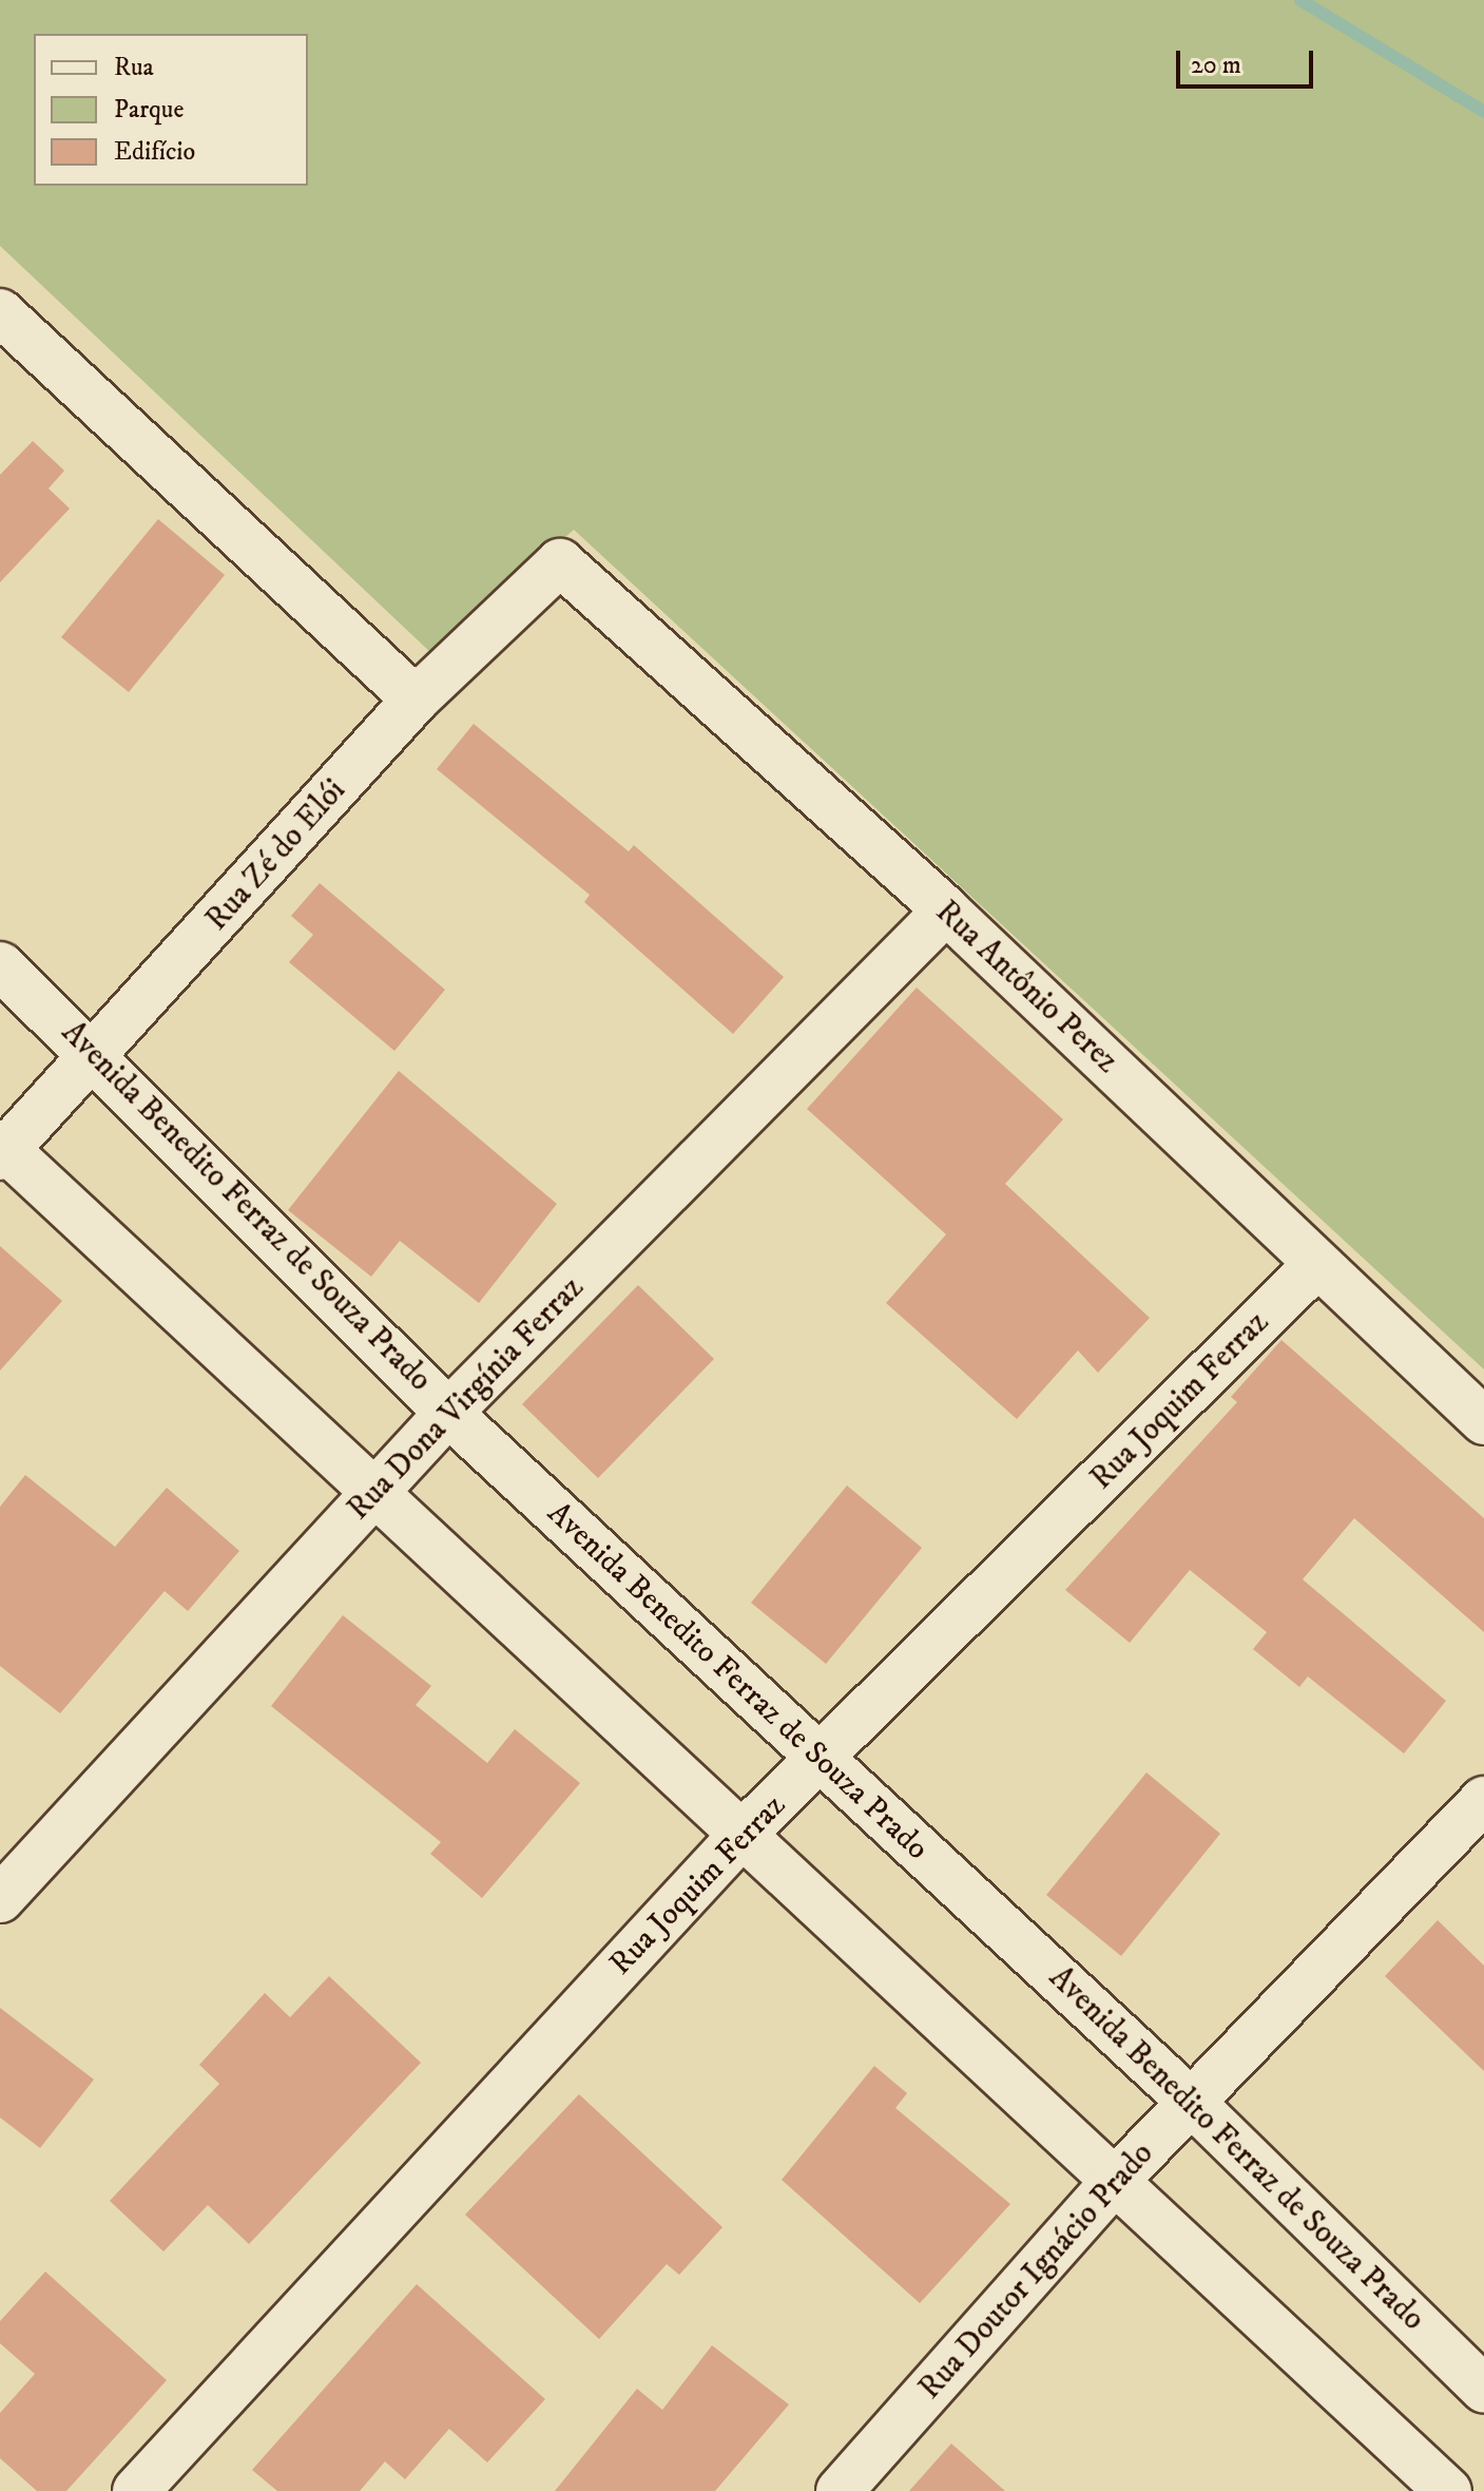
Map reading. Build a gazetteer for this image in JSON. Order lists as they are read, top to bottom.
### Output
{
  "streets": {
    "street": [
      "Rua Zé do Elói",
      "Rua Antônio Perez",
      "Avenida Benedito Ferraz de Souza Prado",
      "Rua Dona Virgínia Ferraz",
      "Rua Joquim Ferraz",
      "Rua Doutor Ignácio Prado"
    ]
  },
  "crossings": [
    ["Rua Zé do Elói", "Rua Antônio Perez"],
    ["Rua Zé do Elói", "Avenida Benedito Ferraz de Souza Prado"],
    ["Rua Antônio Perez", "Rua Dona Virgínia Ferraz"],
    ["Rua Antônio Perez", "Rua Joquim Ferraz"],
    ["Avenida Benedito Ferraz de Souza Prado", "Rua Dona Virgínia Ferraz"],
    ["Avenida Benedito Ferraz de Souza Prado", "Rua Joquim Ferraz"],
    ["Avenida Benedito Ferraz de Souza Prado", "Rua Doutor Ignácio Prado"]
  ],
  "legend": ["Rua", "Parque", "Edifício"],
  "scale_bar": "20 m"
}
